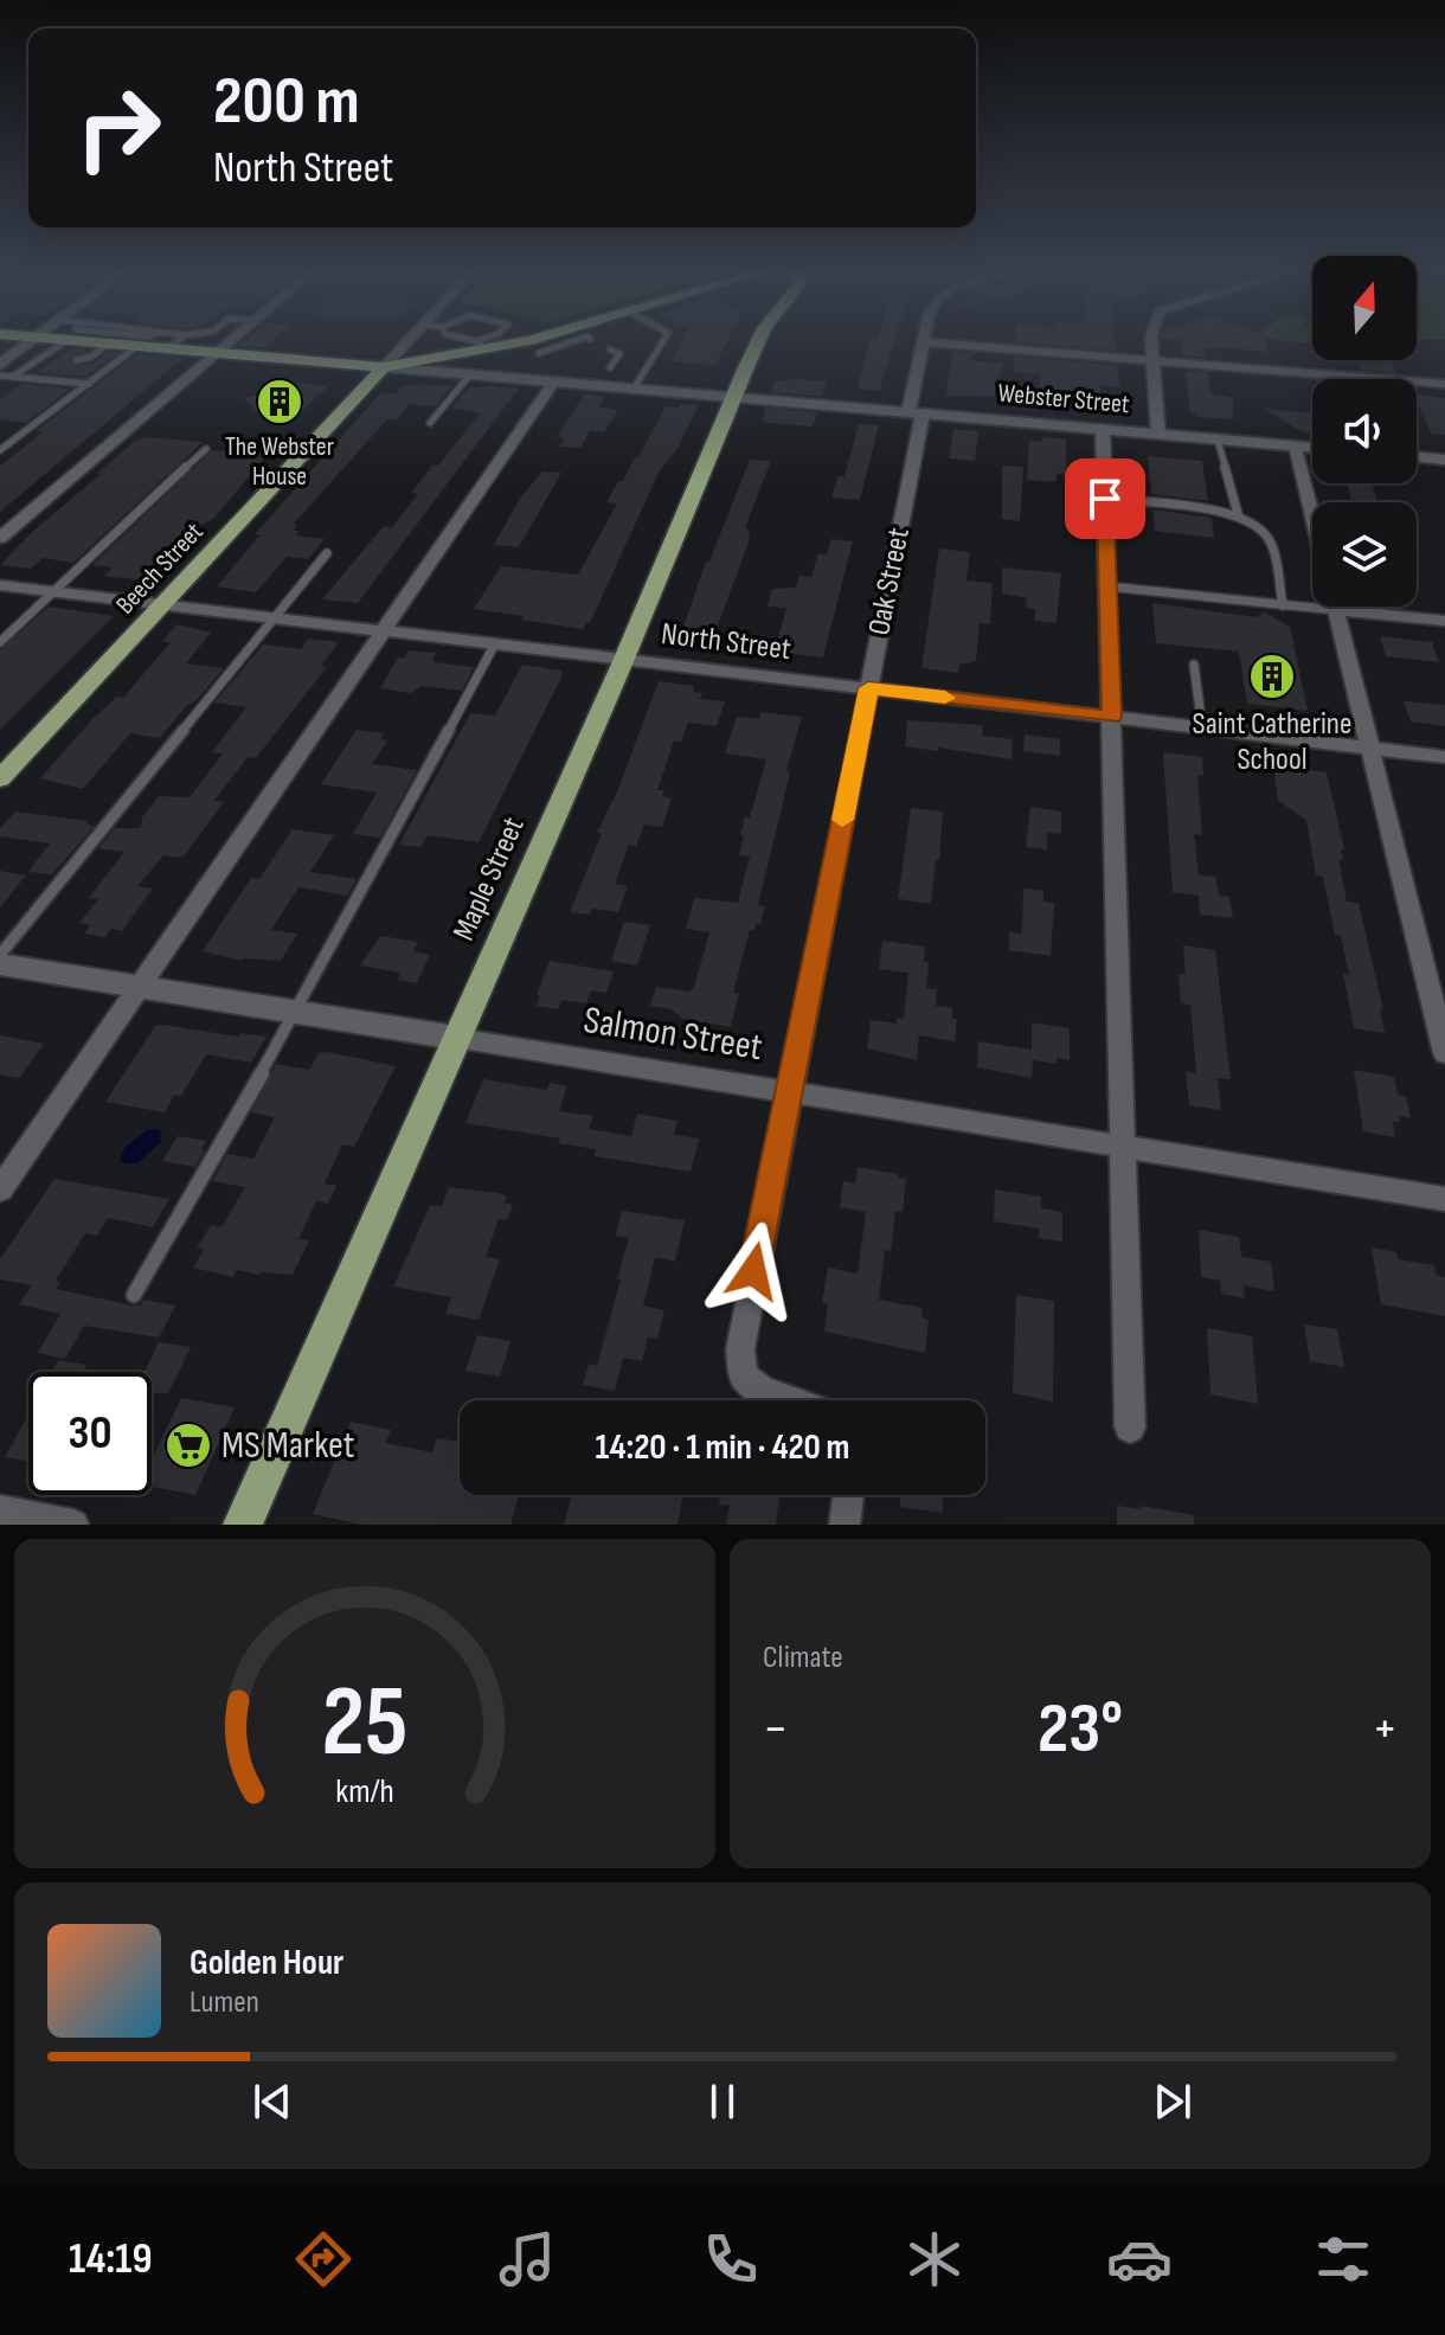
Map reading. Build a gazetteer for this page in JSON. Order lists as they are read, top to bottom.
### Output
{
  "streets": {
    "main road": ["Webster Street", "Beech Street", "Maple Street"],
    "street": ["Oak Street", "North Street", "Salmon Street"]
  },
  "crossings": [
    ["Webster Street", "Beech Street"],
    ["Webster Street", "Oak Street"],
    ["Webster Street", "Maple Street"],
    ["Beech Street", "North Street"],
    ["Oak Street", "North Street"],
    ["Oak Street", "Salmon Street"],
    ["North Street", "Maple Street"],
    ["Maple Street", "Salmon Street"]
  ],
  "places": {
    "building": ["The Webster House", "Saint Catherine School"],
    "supermarket": ["MS Market"]
  },
  "north": "top",
  "page": {
    "turn": ["200 m", "North Street"],
    "limit": "30",
    "trip": "14:20 · 1 min · 420 m",
    "tile": "Climate",
    "heat": ["−", "23°", "+"],
    "song": ["Golden Hour", "Lumen"],
    "tabs": "14:19",
    "gauge": ["25", "km/h"]
  }
}
